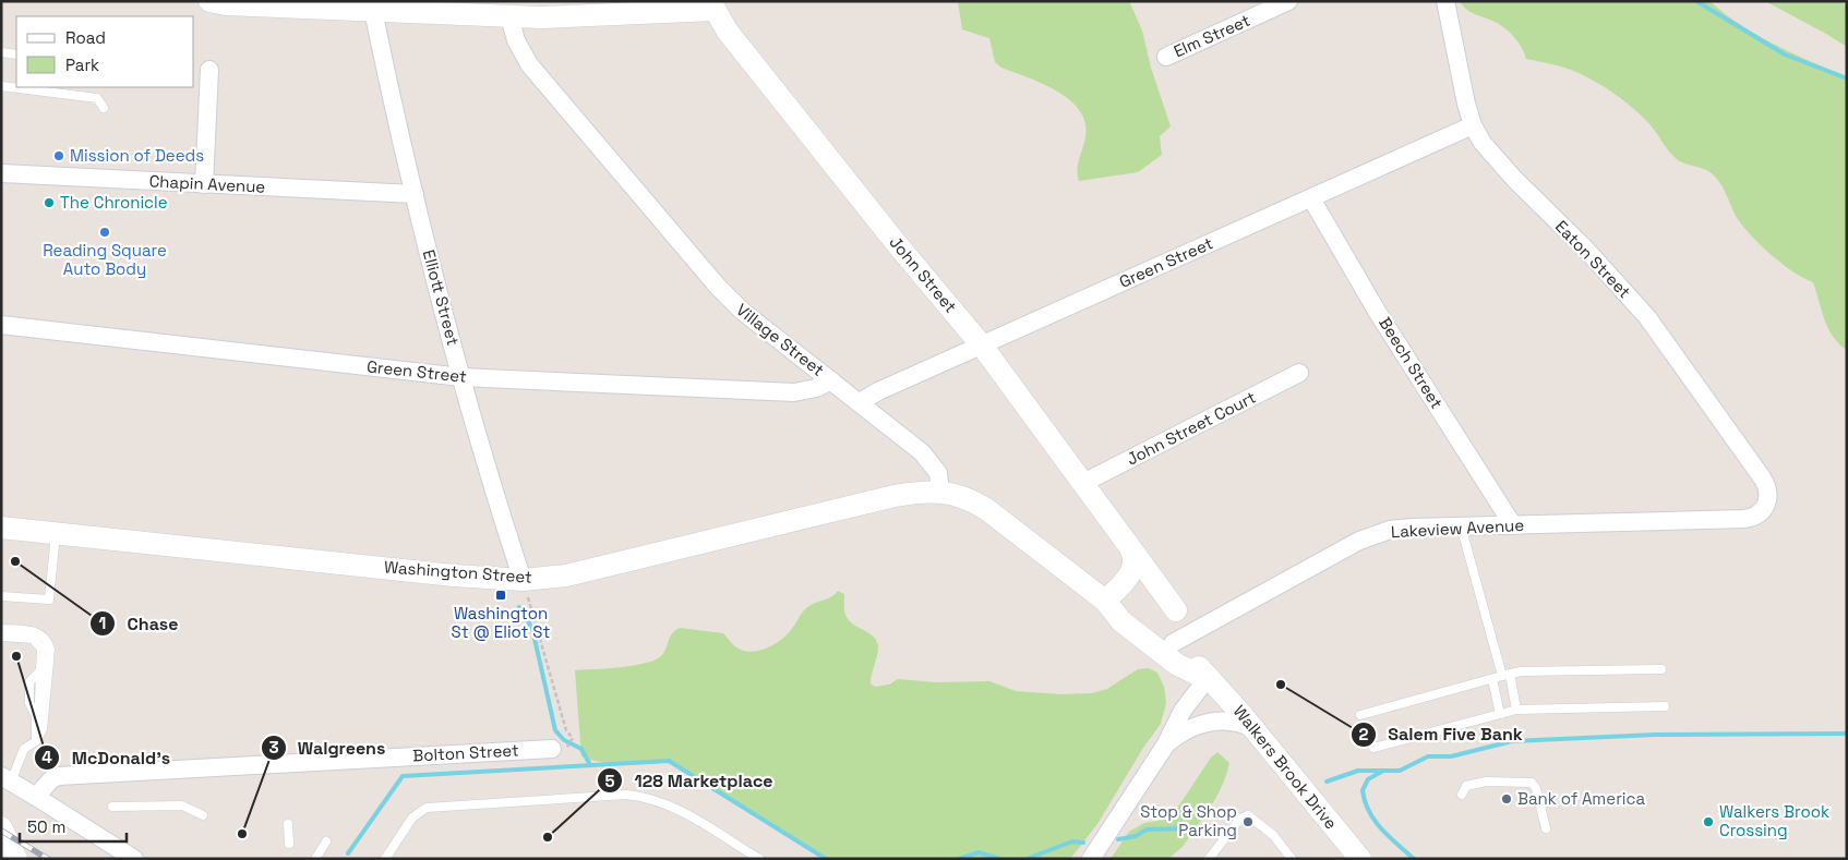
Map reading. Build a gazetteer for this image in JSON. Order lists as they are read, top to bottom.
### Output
{
  "streets": {
    "street": [
      "Elm Street",
      "Chapin Avenue",
      "Eaton Street",
      "Green Street",
      "John Street",
      "Elliott Street",
      "Village Street",
      "Beech Street",
      "John Street Court",
      "Lakeview Avenue",
      "Washington Street",
      "Bolton Street",
      "Walkers Brook Drive"
    ]
  },
  "crossings": [
    ["Chapin Avenue", "Elliott Street"],
    ["Eaton Street", "Green Street"],
    ["Eaton Street", "Lakeview Avenue"],
    ["Green Street", "John Street"],
    ["Green Street", "Elliott Street"],
    ["Green Street", "Village Street"],
    ["Green Street", "Beech Street"],
    ["John Street", "John Street Court"],
    ["Elliott Street", "Washington Street"],
    ["Village Street", "Washington Street"],
    ["Beech Street", "Lakeview Avenue"]
  ],
  "places": {
    "other": [
      "Mission of Deeds",
      "The Chronicle",
      "Reading Square Auto Body",
      "Chase",
      "McDonald's",
      "Salem Five Bank",
      "Bank of America",
      "Stop & Shop Parking",
      "Walkers Brook Crossing",
      "Walgreens",
      "128 Marketplace"
    ],
    "transit": ["Washington St @ Eliot St"]
  },
  "legend": ["Road", "Park"],
  "scale_bar": "50 m"
}
